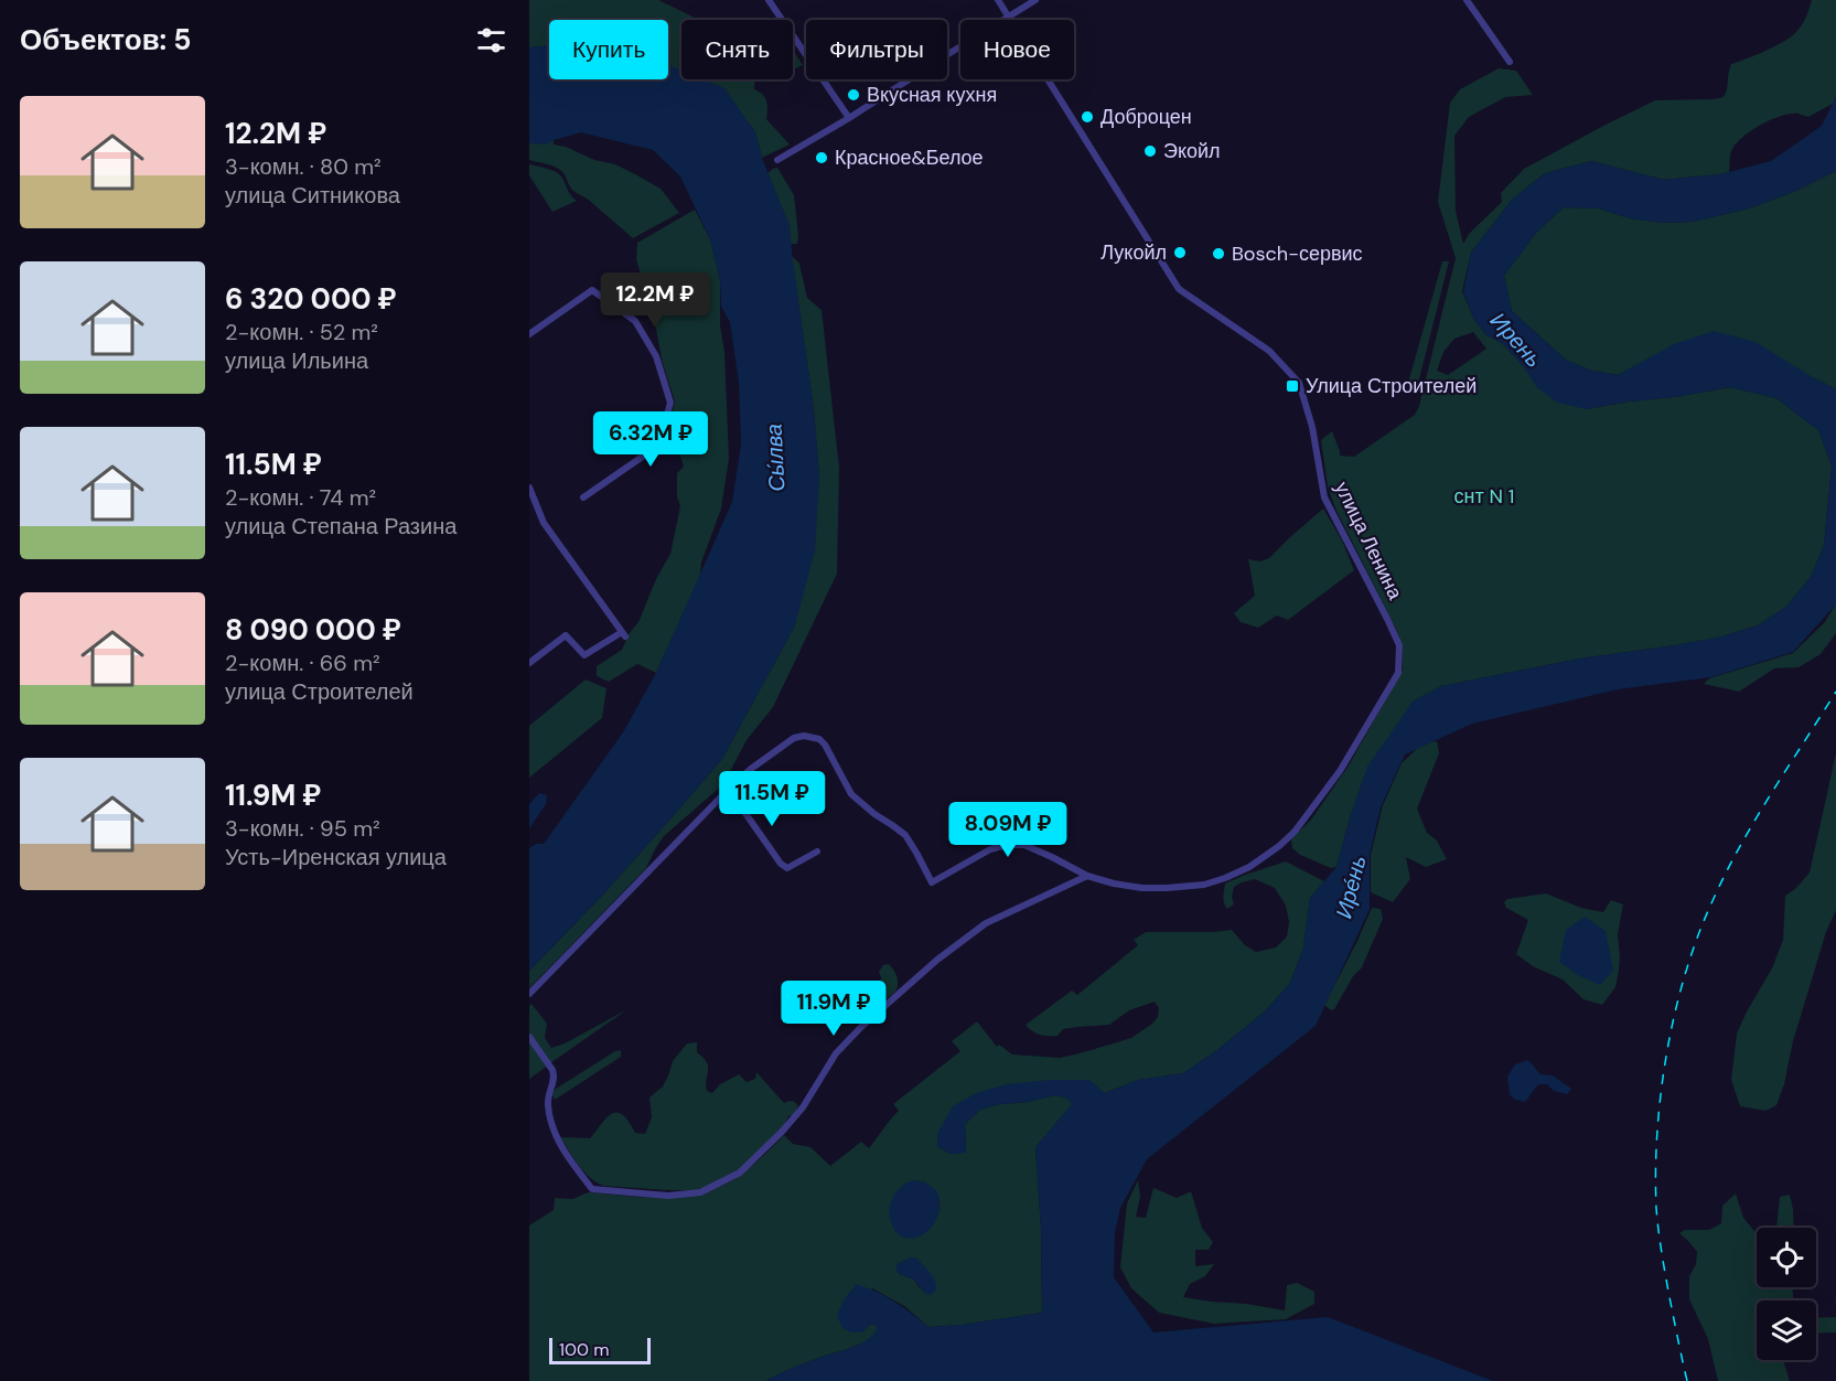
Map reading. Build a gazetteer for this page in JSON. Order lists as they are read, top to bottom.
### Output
{
  "streets": {
    "street": ["улица Ленина"]
  },
  "water": ["Ирень", "Сы́лва", "Ире́нь"],
  "parks": ["снт N 1"],
  "places": {
    "other": [
      "Вкусная кухня",
      "Доброцен",
      "Экойл",
      "Красное&Белое",
      "Лукойл",
      "Bosch-сервис"
    ],
    "transit": ["Улица Строителей"]
  },
  "scale_bar": "100 m",
  "page": {
    "heading": "Объектов: 5",
    "chip": [
      "Купить",
      "Снять",
      "Фильтры",
      "Новое"
    ],
    "list": [
      {
        "name": "12.2M ₽",
        "note": "3-комн. · 80 m² · улица Ситникова"
      },
      {
        "name": "6 320 000 ₽",
        "note": "2-комн. · 52 m² · улица Ильина"
      },
      {
        "name": "11.5M ₽",
        "note": "2-комн. · 74 m² · улица Степана Разина"
      },
      {
        "name": "8 090 000 ₽",
        "note": "2-комн. · 66 m² · улица Строителей"
      },
      {
        "name": "11.9M ₽",
        "note": "3-комн. · 95 m² · Усть-Иренская улица"
      }
    ],
    "price": [
      "12.2M ₽",
      "6.32M ₽",
      "11.5M ₽",
      "8.09M ₽",
      "11.9M ₽"
    ],
    "scale": "100 m"
  }
}
